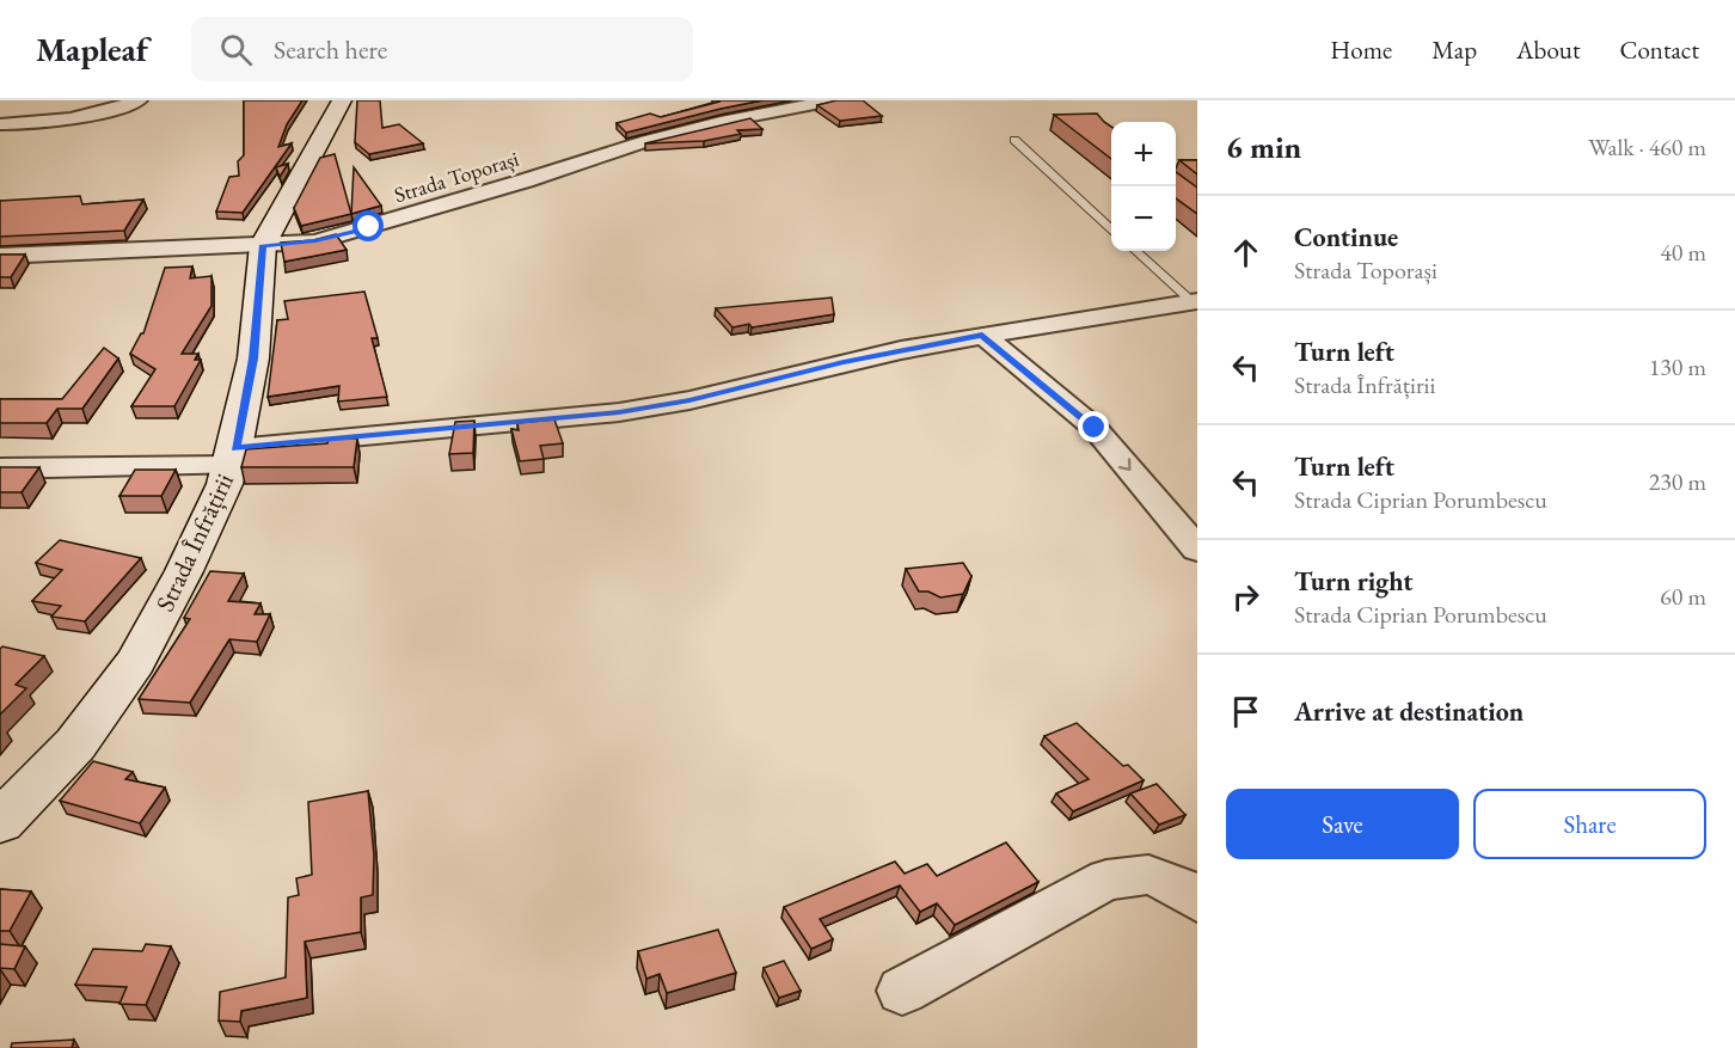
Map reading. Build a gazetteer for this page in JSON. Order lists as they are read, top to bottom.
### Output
{
  "streets": {
    "main road": ["Strada Înfrățirii"],
    "street": ["Strada Toporași"]
  },
  "crossings": [
    ["Strada Toporași", "Strada Înfrățirii"]
  ],
  "page": {
    "header": "Mapleaf",
    "search": "Search here",
    "nav": [
      "Home",
      "Map",
      "About",
      "Contact"
    ],
    "heading": ["6 min", "Walk · 460 m"],
    "map_buttons": ["+", "−"],
    "list": [
      ["Continue", "Strada Toporași", "40 m"],
      ["Turn left", "Strada Înfrățirii", "130 m"],
      ["Turn left", "Strada Ciprian Porumbescu", "230 m"],
      ["Turn right", "Strada Ciprian Porumbescu", "60 m"],
      "Arrive at destination"
    ],
    "buttons": ["Save", "Share"]
  }
}
